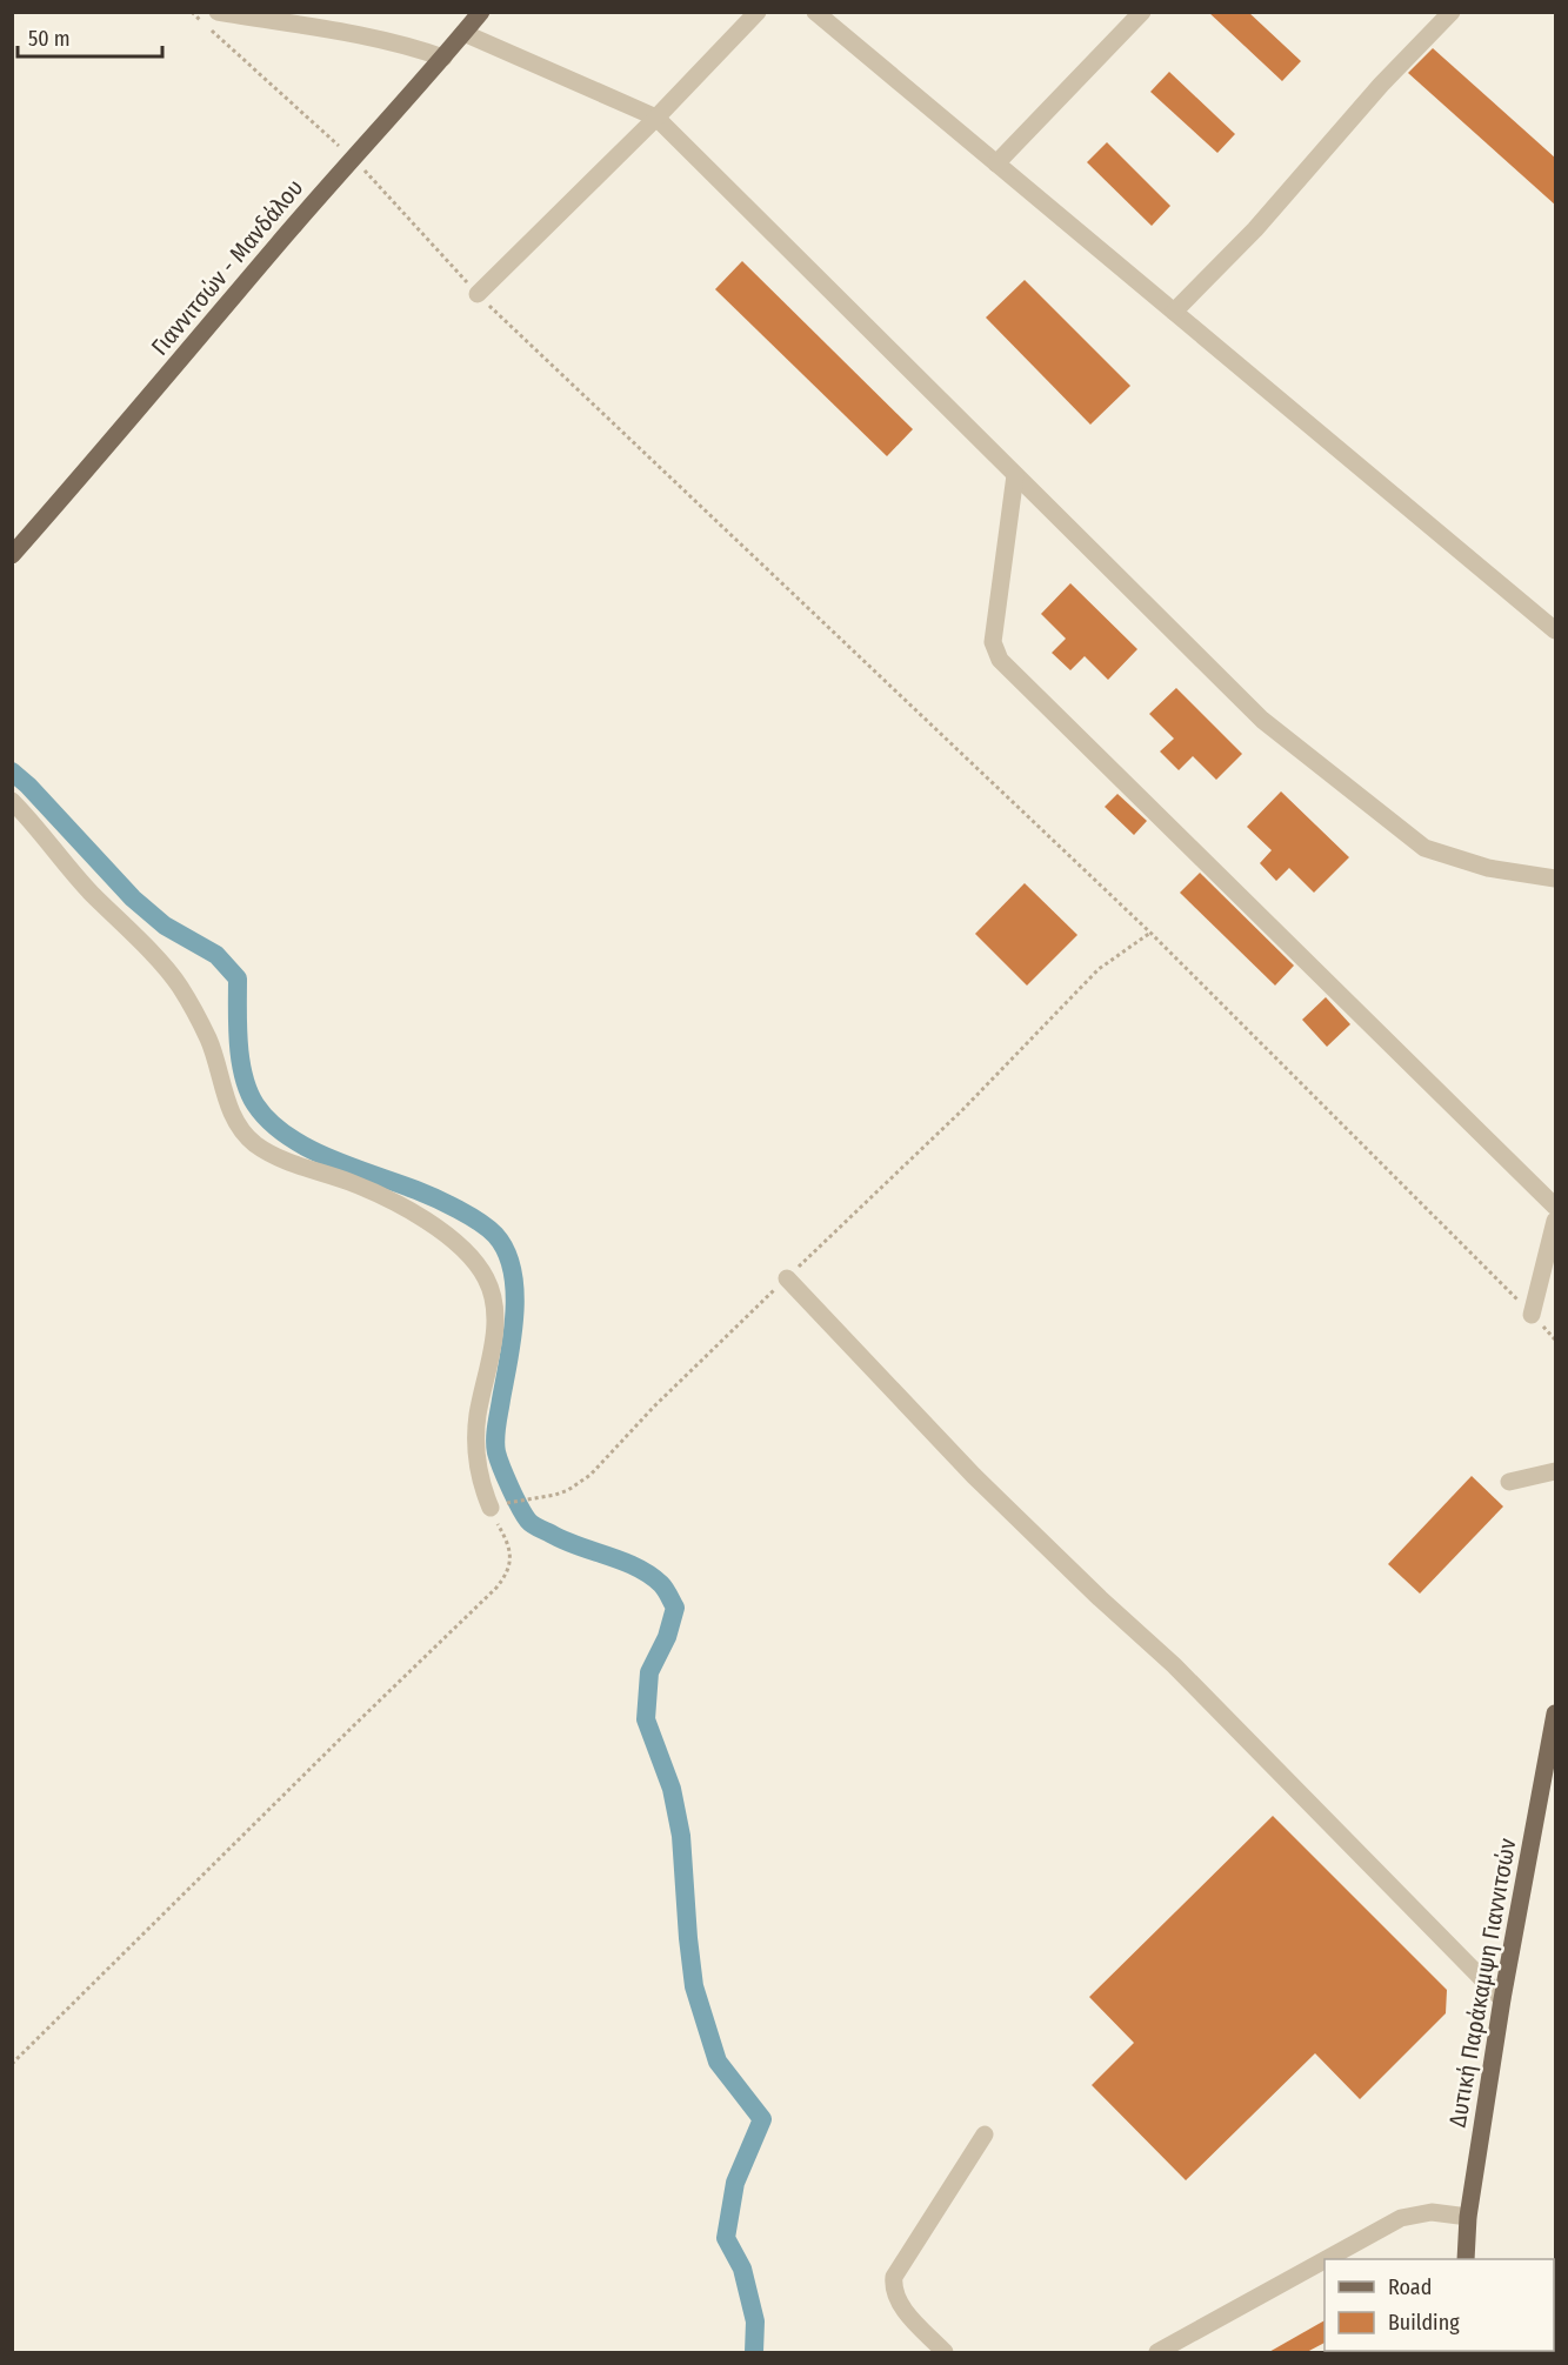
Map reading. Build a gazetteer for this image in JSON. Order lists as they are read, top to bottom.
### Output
{
  "streets": {
    "main road": ["Γιαννιτσών - Μανδάλου", "Δυτική Παράκαμψη Γιαννιτσών"]
  },
  "legend": ["Road", "Building"],
  "scale_bar": "50 m"
}
